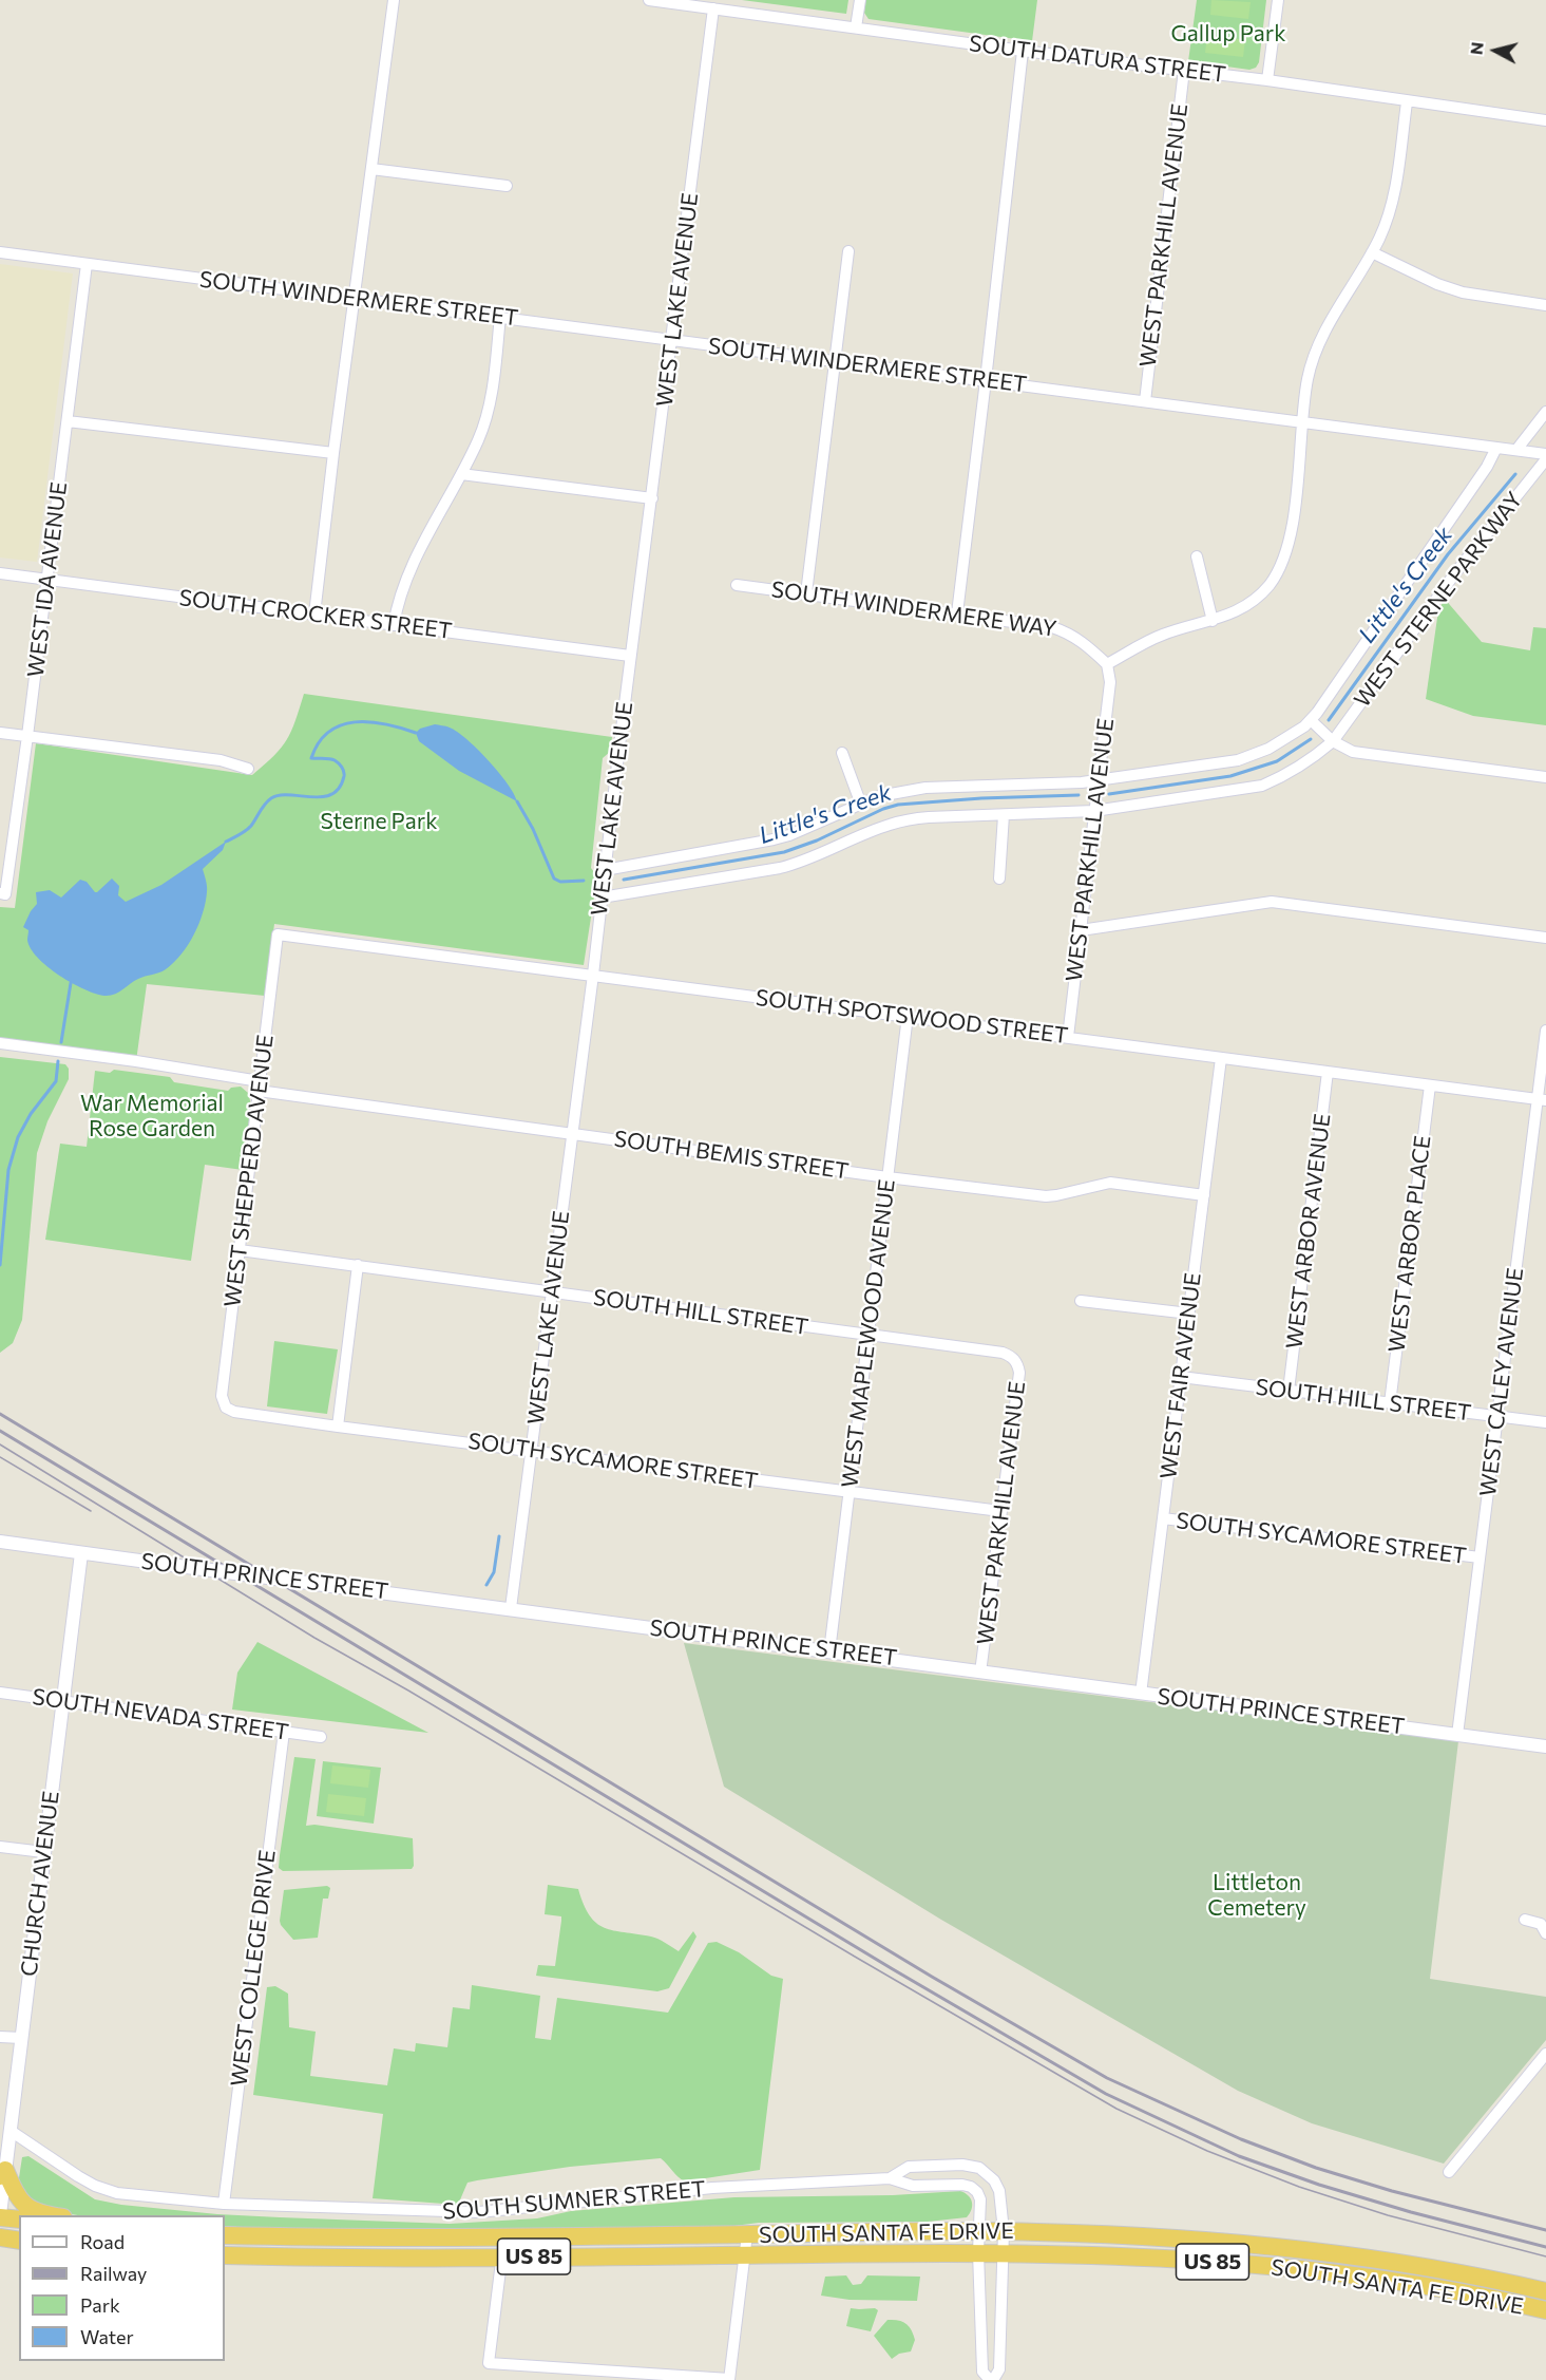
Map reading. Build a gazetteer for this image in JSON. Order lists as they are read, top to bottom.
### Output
{
  "streets": {
    "highway": ["SOUTH SANTA FE DRIVE", "US 85"],
    "street": [
      "SOUTH DATURA STREET",
      "WEST PARKHILL AVENUE",
      "SOUTH WINDERMERE STREET",
      "WEST LAKE AVENUE",
      "WEST IDA AVENUE",
      "WEST STERNE PARKWAY",
      "SOUTH WINDERMERE WAY",
      "SOUTH CROCKER STREET",
      "SOUTH SPOTSWOOD STREET",
      "SOUTH BEMIS STREET",
      "WEST SHEPPERD AVENUE",
      "WEST ARBOR AVENUE",
      "WEST ARBOR PLACE",
      "SOUTH HILL STREET",
      "WEST MAPLEWOOD AVENUE",
      "WEST FAIR AVENUE",
      "WEST CALEY AVENUE",
      "SOUTH SYCAMORE STREET",
      "SOUTH PRINCE STREET",
      "SOUTH NEVADA STREET",
      "CHURCH AVENUE",
      "WEST COLLEGE DRIVE",
      "SOUTH SUMNER STREET"
    ]
  },
  "crossings": [
    ["SOUTH DATURA STREET", "WEST PARKHILL AVENUE"],
    ["SOUTH DATURA STREET", "WEST LAKE AVENUE"],
    ["WEST PARKHILL AVENUE", "SOUTH WINDERMERE STREET"],
    ["WEST PARKHILL AVENUE", "WEST STERNE PARKWAY"],
    ["WEST PARKHILL AVENUE", "SOUTH WINDERMERE WAY"],
    ["WEST PARKHILL AVENUE", "SOUTH SPOTSWOOD STREET"],
    ["WEST PARKHILL AVENUE", "SOUTH HILL STREET"],
    ["WEST PARKHILL AVENUE", "SOUTH SYCAMORE STREET"],
    ["WEST PARKHILL AVENUE", "SOUTH PRINCE STREET"],
    ["SOUTH WINDERMERE STREET", "WEST LAKE AVENUE"],
    ["SOUTH WINDERMERE STREET", "WEST IDA AVENUE"],
    ["SOUTH WINDERMERE STREET", "WEST STERNE PARKWAY"],
    ["WEST LAKE AVENUE", "WEST STERNE PARKWAY"],
    ["WEST LAKE AVENUE", "SOUTH CROCKER STREET"],
    ["WEST LAKE AVENUE", "SOUTH SPOTSWOOD STREET"],
    ["WEST LAKE AVENUE", "SOUTH BEMIS STREET"],
    ["WEST LAKE AVENUE", "SOUTH HILL STREET"],
    ["WEST LAKE AVENUE", "SOUTH SYCAMORE STREET"],
    ["WEST LAKE AVENUE", "SOUTH PRINCE STREET"],
    ["WEST IDA AVENUE", "SOUTH CROCKER STREET"],
    ["SOUTH SPOTSWOOD STREET", "WEST SHEPPERD AVENUE"],
    ["SOUTH SPOTSWOOD STREET", "WEST ARBOR AVENUE"],
    ["SOUTH SPOTSWOOD STREET", "WEST ARBOR PLACE"],
    ["SOUTH SPOTSWOOD STREET", "WEST MAPLEWOOD AVENUE"],
    ["SOUTH SPOTSWOOD STREET", "WEST FAIR AVENUE"],
    ["SOUTH SPOTSWOOD STREET", "WEST CALEY AVENUE"],
    ["SOUTH BEMIS STREET", "WEST SHEPPERD AVENUE"],
    ["SOUTH BEMIS STREET", "WEST MAPLEWOOD AVENUE"],
    ["SOUTH BEMIS STREET", "WEST FAIR AVENUE"],
    ["WEST SHEPPERD AVENUE", "SOUTH HILL STREET"],
    ["WEST SHEPPERD AVENUE", "SOUTH SYCAMORE STREET"],
    ["WEST ARBOR AVENUE", "SOUTH HILL STREET"],
    ["WEST ARBOR PLACE", "SOUTH HILL STREET"],
    ["SOUTH HILL STREET", "WEST MAPLEWOOD AVENUE"],
    ["SOUTH HILL STREET", "WEST FAIR AVENUE"],
    ["SOUTH HILL STREET", "WEST CALEY AVENUE"],
    ["WEST MAPLEWOOD AVENUE", "SOUTH SYCAMORE STREET"],
    ["WEST MAPLEWOOD AVENUE", "SOUTH PRINCE STREET"],
    ["WEST FAIR AVENUE", "SOUTH SYCAMORE STREET"],
    ["WEST FAIR AVENUE", "SOUTH PRINCE STREET"],
    ["WEST CALEY AVENUE", "SOUTH SYCAMORE STREET"],
    ["WEST CALEY AVENUE", "SOUTH PRINCE STREET"],
    ["SOUTH PRINCE STREET", "CHURCH AVENUE"],
    ["SOUTH NEVADA STREET", "CHURCH AVENUE"],
    ["SOUTH NEVADA STREET", "WEST COLLEGE DRIVE"],
    ["CHURCH AVENUE", "SOUTH SUMNER STREET"],
    ["WEST COLLEGE DRIVE", "SOUTH SUMNER STREET"],
    ["SOUTH SUMNER STREET", "SOUTH SANTA FE DRIVE"]
  ],
  "water": ["Little's Creek"],
  "parks": [
    "Gallup Park",
    "Sterne Park",
    "War Memorial Rose Garden",
    "Littleton Cemetery"
  ],
  "legend": [
    "Road",
    "Railway",
    "Park",
    "Water"
  ],
  "north": "left"
}
